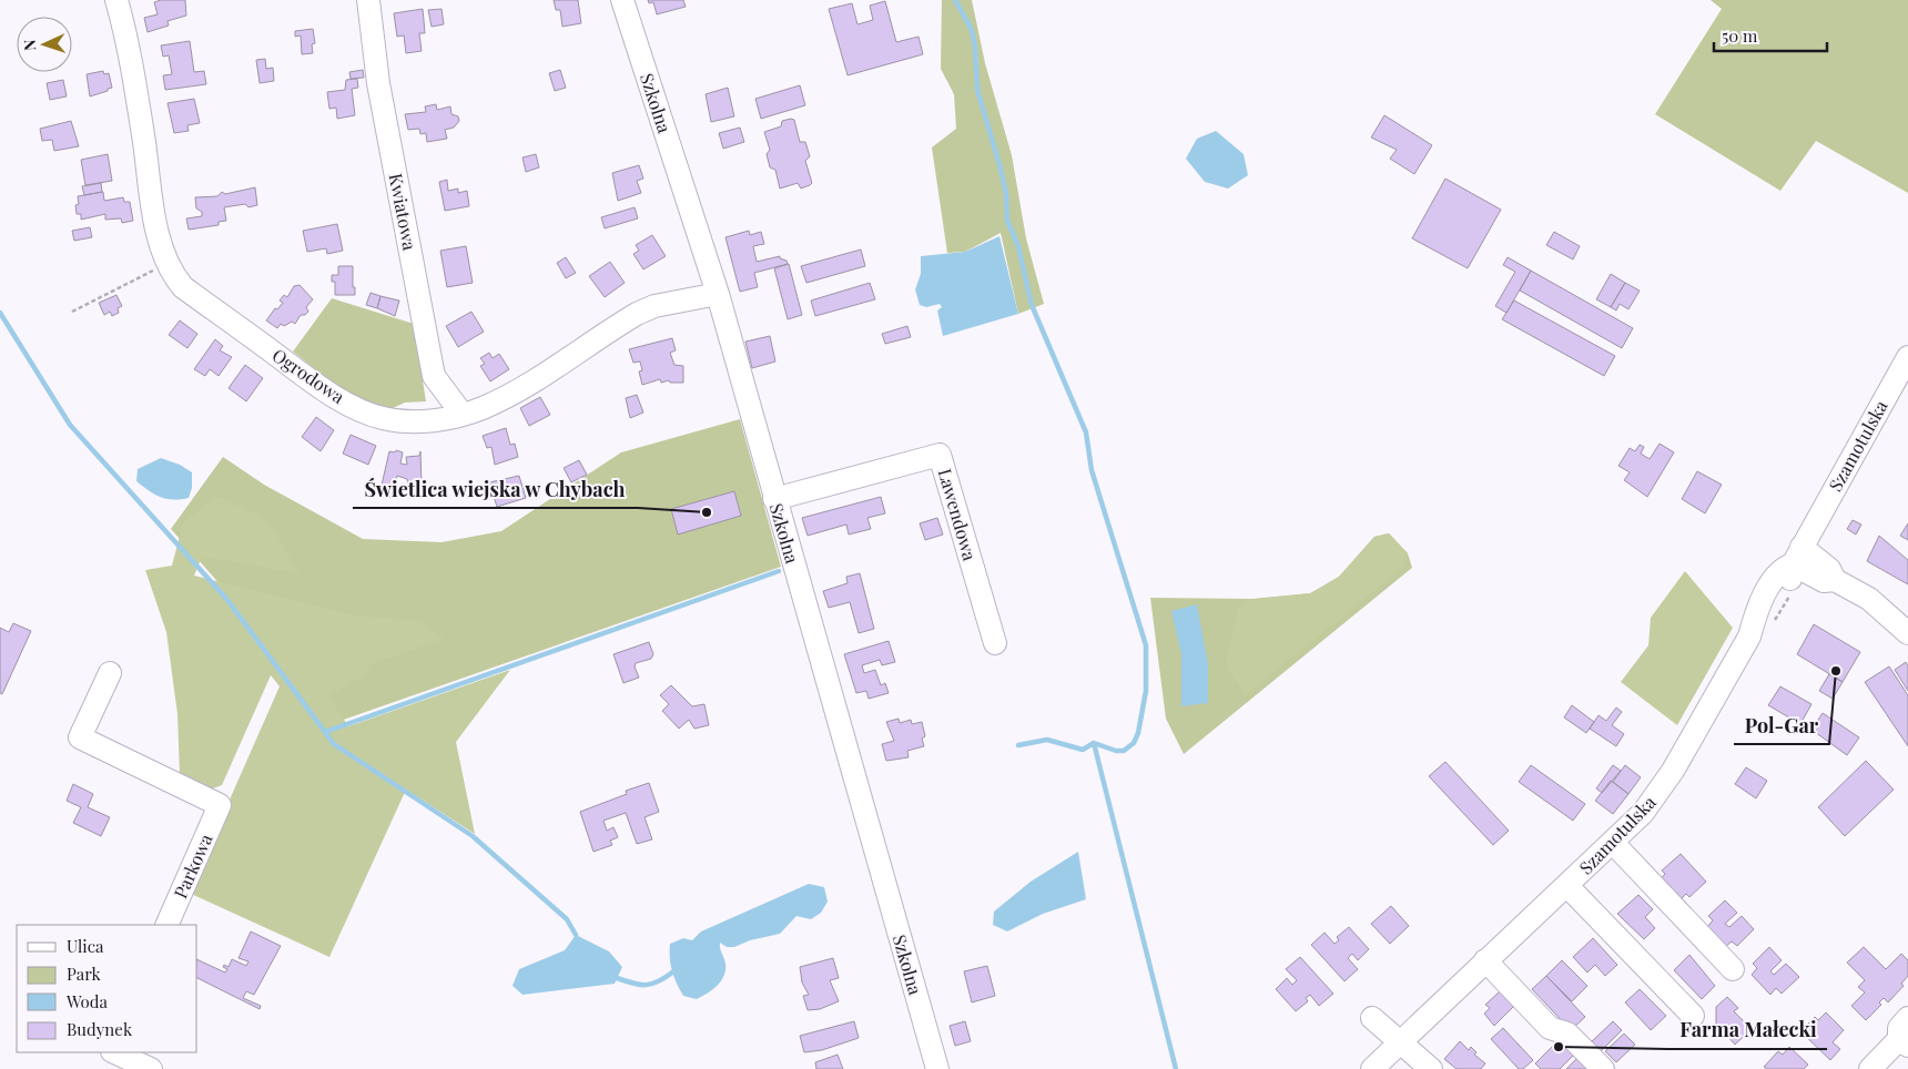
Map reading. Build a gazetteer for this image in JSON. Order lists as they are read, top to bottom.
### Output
{
  "streets": {
    "street": [
      "Szkolna",
      "Kwiatowa",
      "Ogrodowa",
      "Szamotulska",
      "Lawendowa",
      "Parkowa"
    ]
  },
  "crossings": [
    ["Szkolna", "Ogrodowa"],
    ["Szkolna", "Lawendowa"],
    ["Kwiatowa", "Ogrodowa"]
  ],
  "places": ["Świetlica wiejska w Chybach", "Pol-Gar", "Farma Małecki"],
  "legend": [
    "Ulica",
    "Park",
    "Woda",
    "Budynek"
  ],
  "scale_bar": "50 m",
  "north": "left"
}
